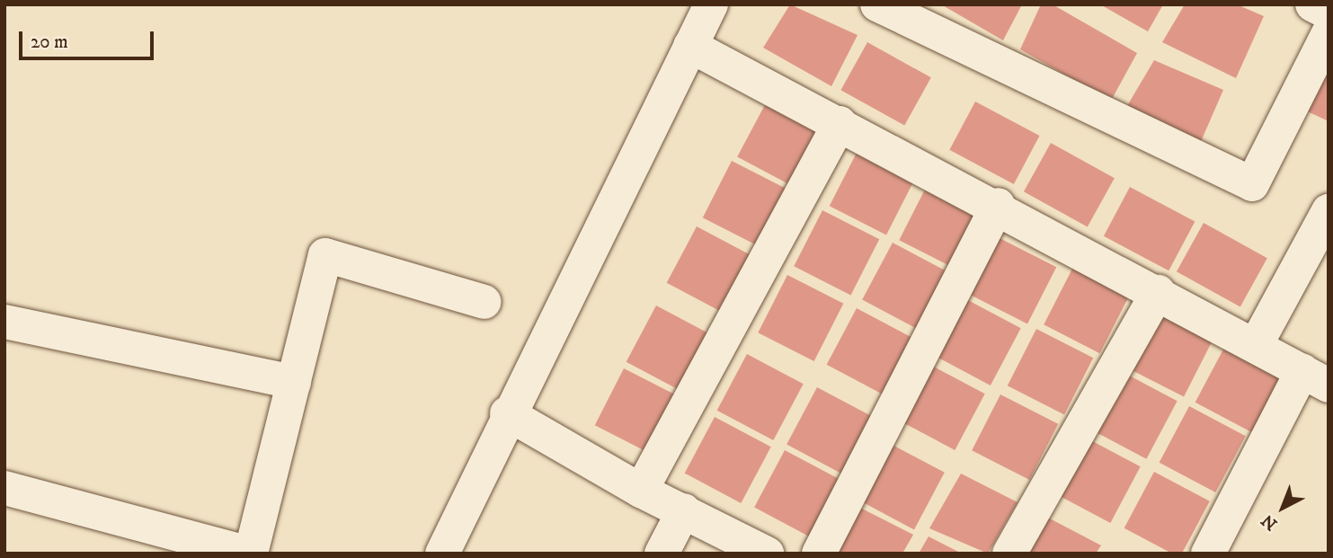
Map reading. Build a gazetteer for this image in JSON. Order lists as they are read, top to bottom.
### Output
{
  "scale_bar": "20 m",
  "north": "bottom left"
}
